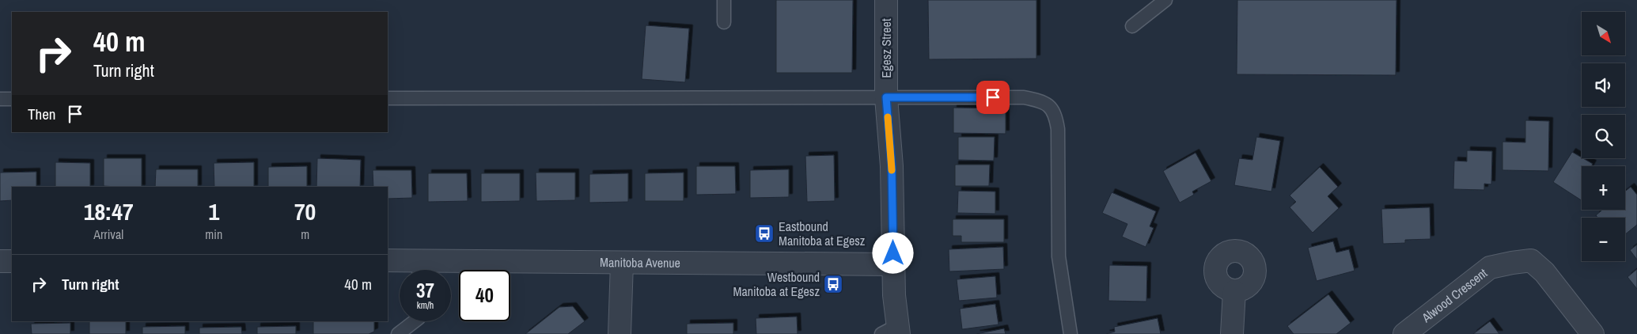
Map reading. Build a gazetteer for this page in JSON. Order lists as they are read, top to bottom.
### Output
{
  "streets": {
    "street": ["Egesz Street", "Manitoba Avenue", "Alwood Crescent"]
  },
  "crossings": [
    ["Egesz Street", "Manitoba Avenue"]
  ],
  "places": {
    "bus stop": ["Eastbound Manitoba at Egesz", "Westbound Manitoba at Egesz"]
  },
  "north": "bottom right",
  "page": {
    "map_buttons": ["+", "−"],
    "turn": ["40 m", "Turn right"],
    "then": "Then",
    "eta": [
      "18:47",
      "Arrival",
      "1",
      "min",
      "70",
      "m"
    ],
    "list": [
      {
        "name": "Turn right",
        "value": "40 m"
      }
    ],
    "speed": "37 km/h",
    "limit": "40"
  }
}
